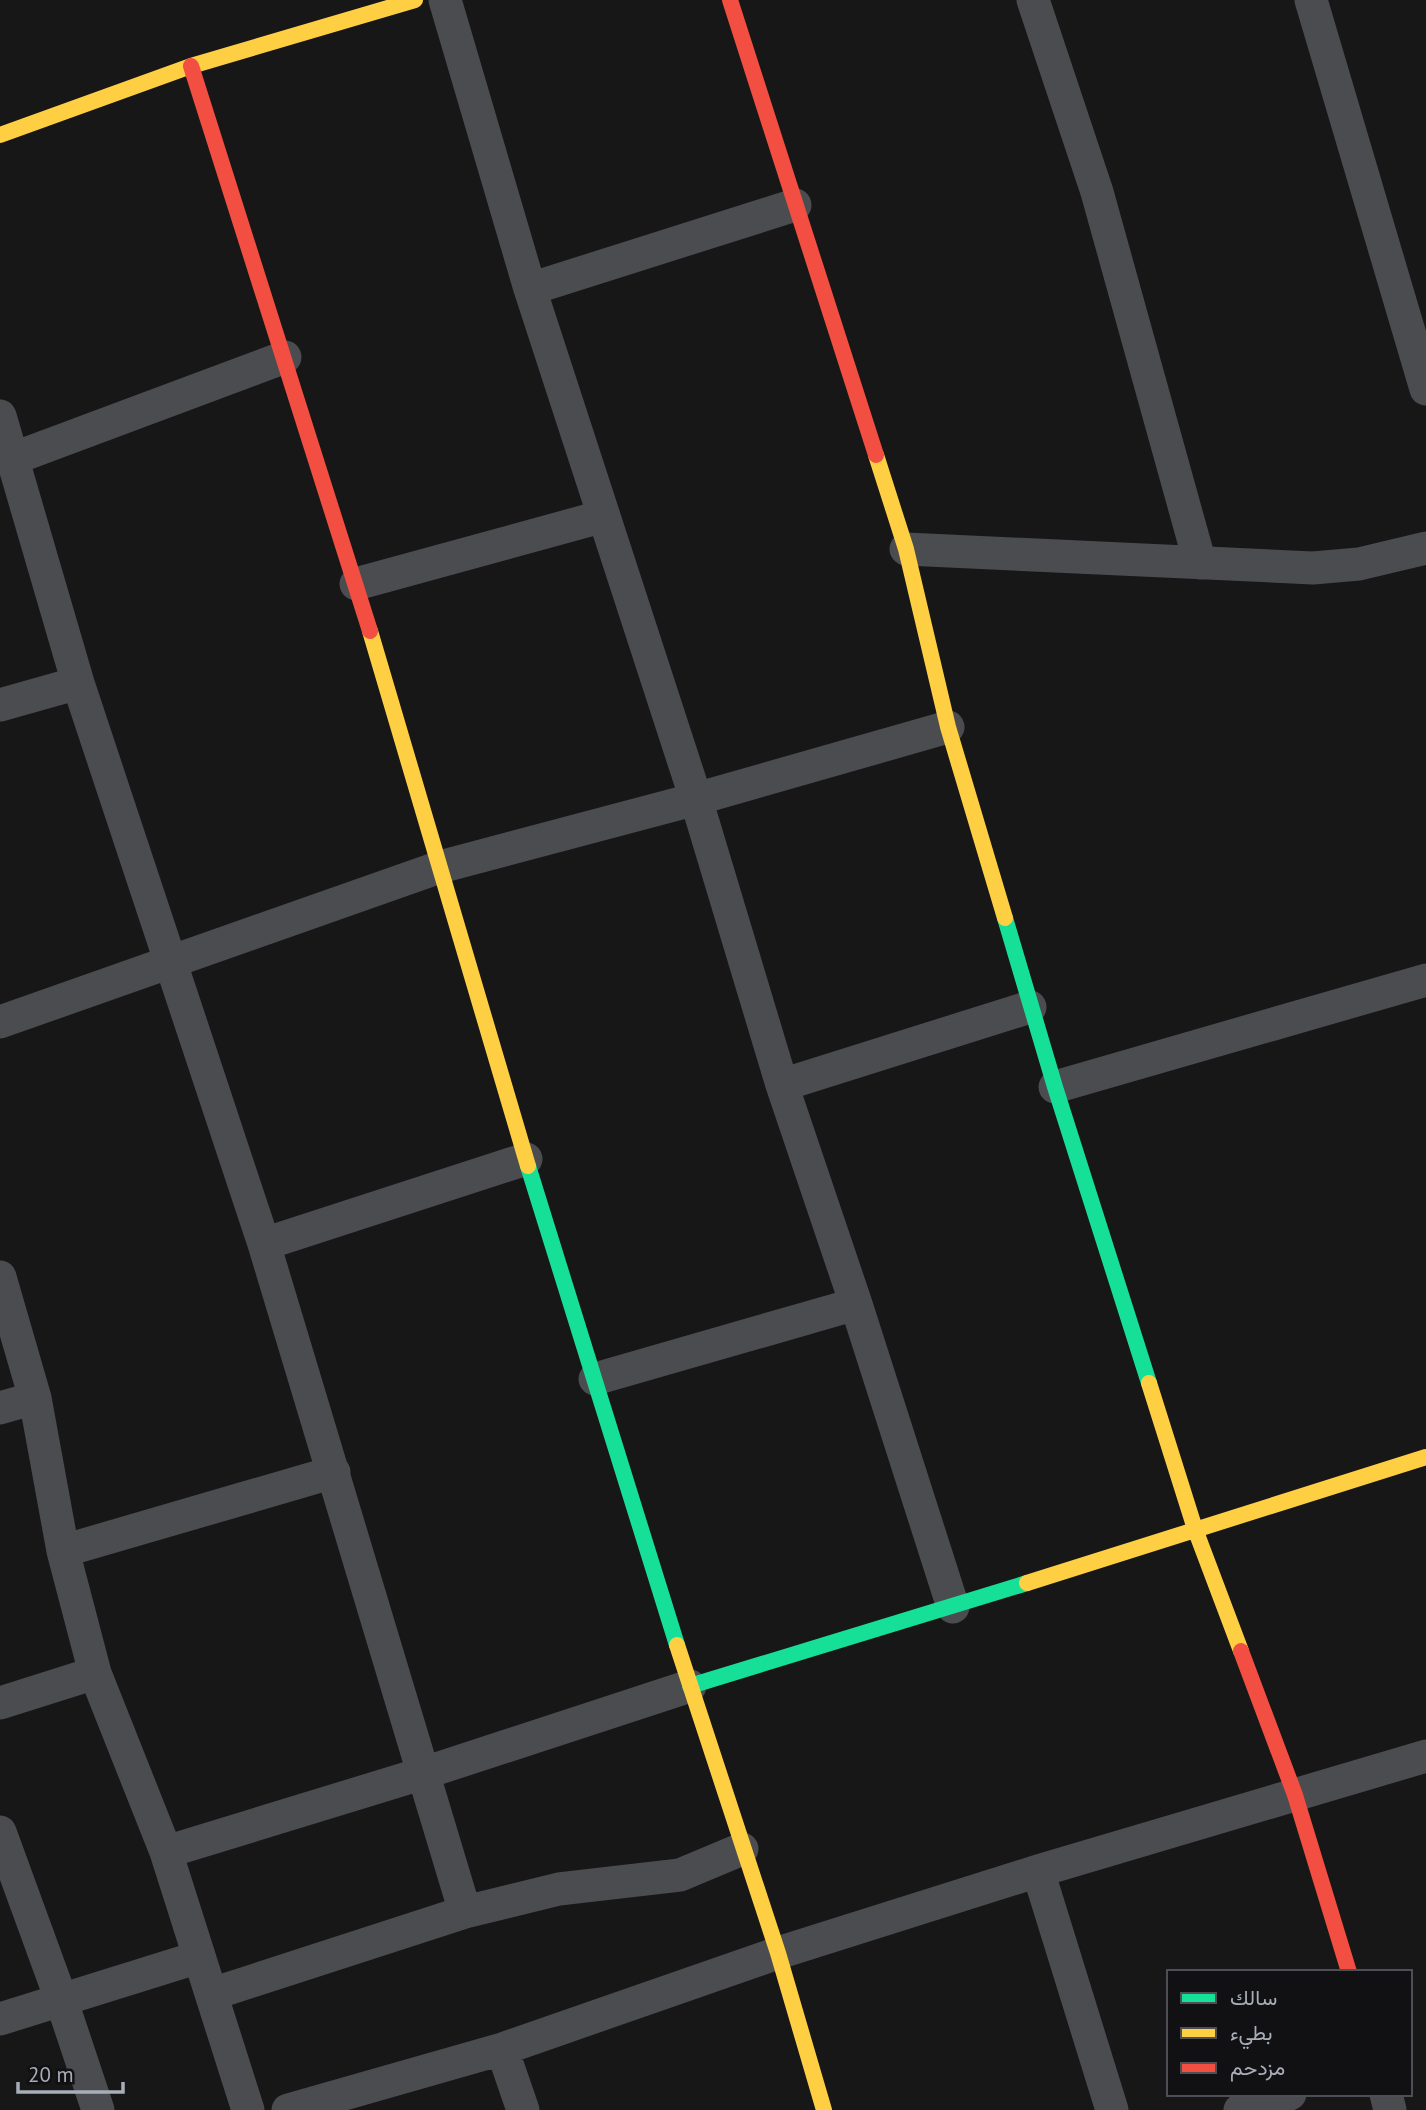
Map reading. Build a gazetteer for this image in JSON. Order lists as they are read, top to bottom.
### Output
{
  "legend": ["سالك", "بطيء", "مزدحم"],
  "scale_bar": "20 m"
}
